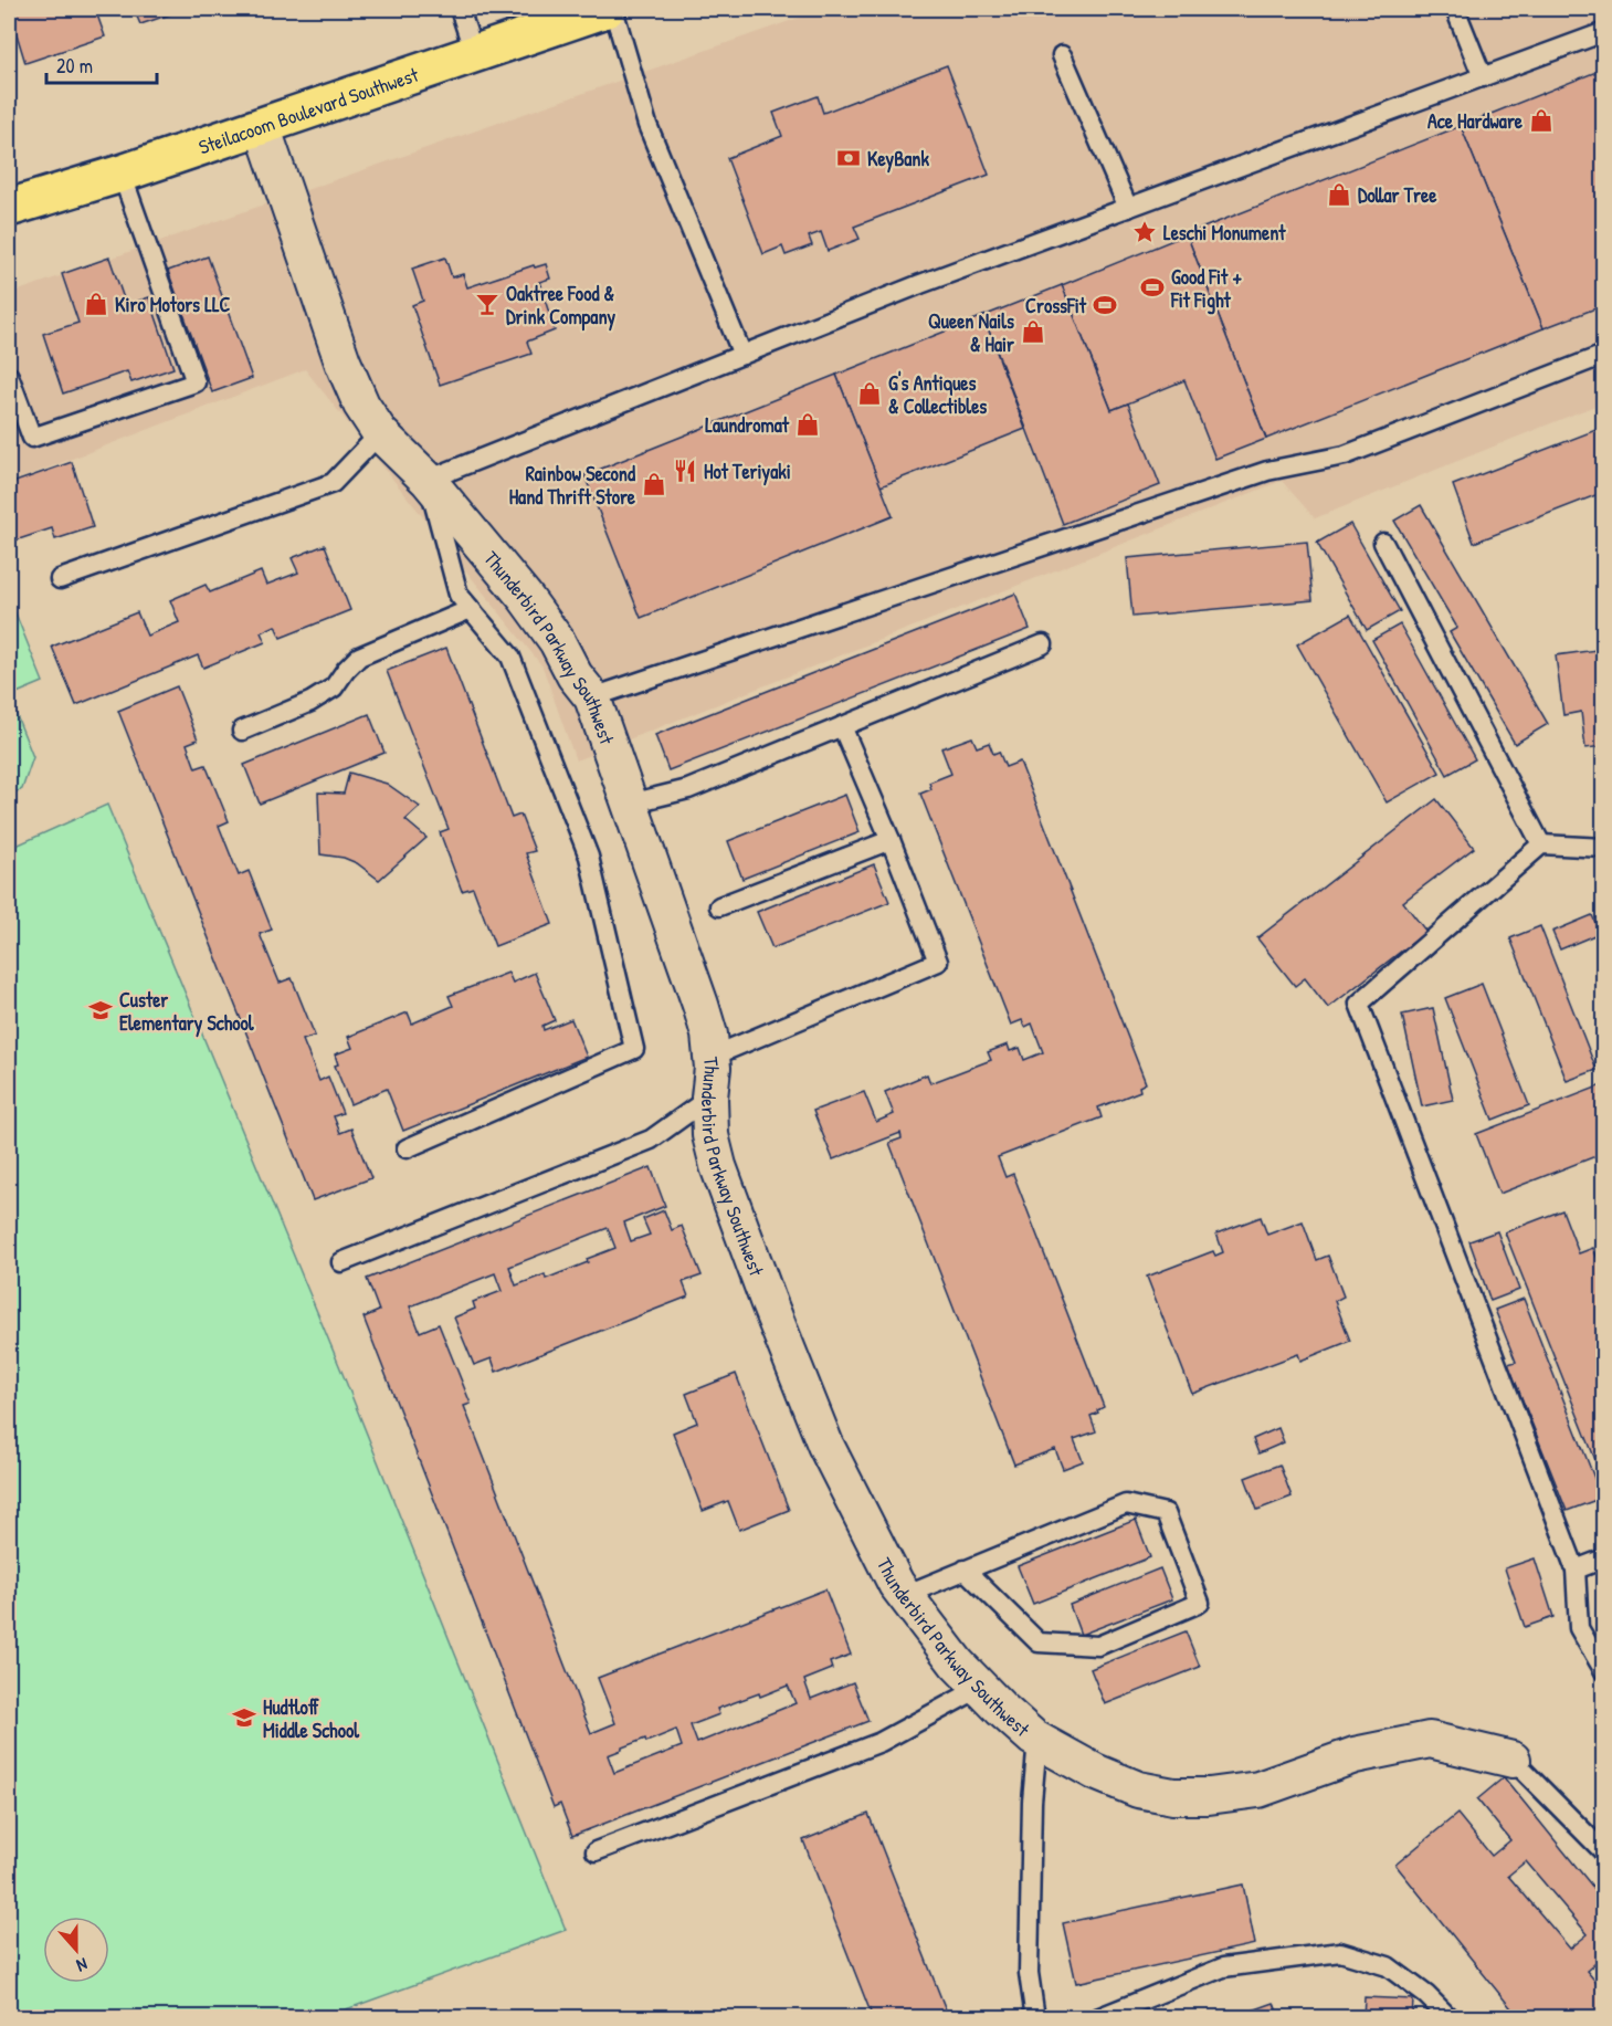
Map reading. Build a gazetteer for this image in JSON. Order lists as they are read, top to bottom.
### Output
{
  "streets": {
    "main road": ["Steilacoom Boulevard Southwest"],
    "street": ["Thunderbird Parkway Southwest"]
  },
  "crossings": [
    ["Steilacoom Boulevard Southwest", "Thunderbird Parkway Southwest"]
  ],
  "places": {
    "shop": [
      "Ace Hardware",
      "Dollar Tree",
      "Kiro Motors LLC",
      "Queen Nails & Hair",
      "G's Antiques & Collectibles",
      "Laundromat",
      "Rainbow Second Hand Thrift Store"
    ],
    "bank": ["KeyBank"],
    "place": ["Leschi Monument"],
    "sports": ["Good Fit + Fit Fight", "CrossFit"],
    "bar": ["Oaktree Food & Drink Company"],
    "restaurant": ["Hot Teriyaki"],
    "school or university": ["Custer Elementary School", "Hudtloff Middle School"]
  },
  "scale_bar": "20 m",
  "north": "bottom"
}
